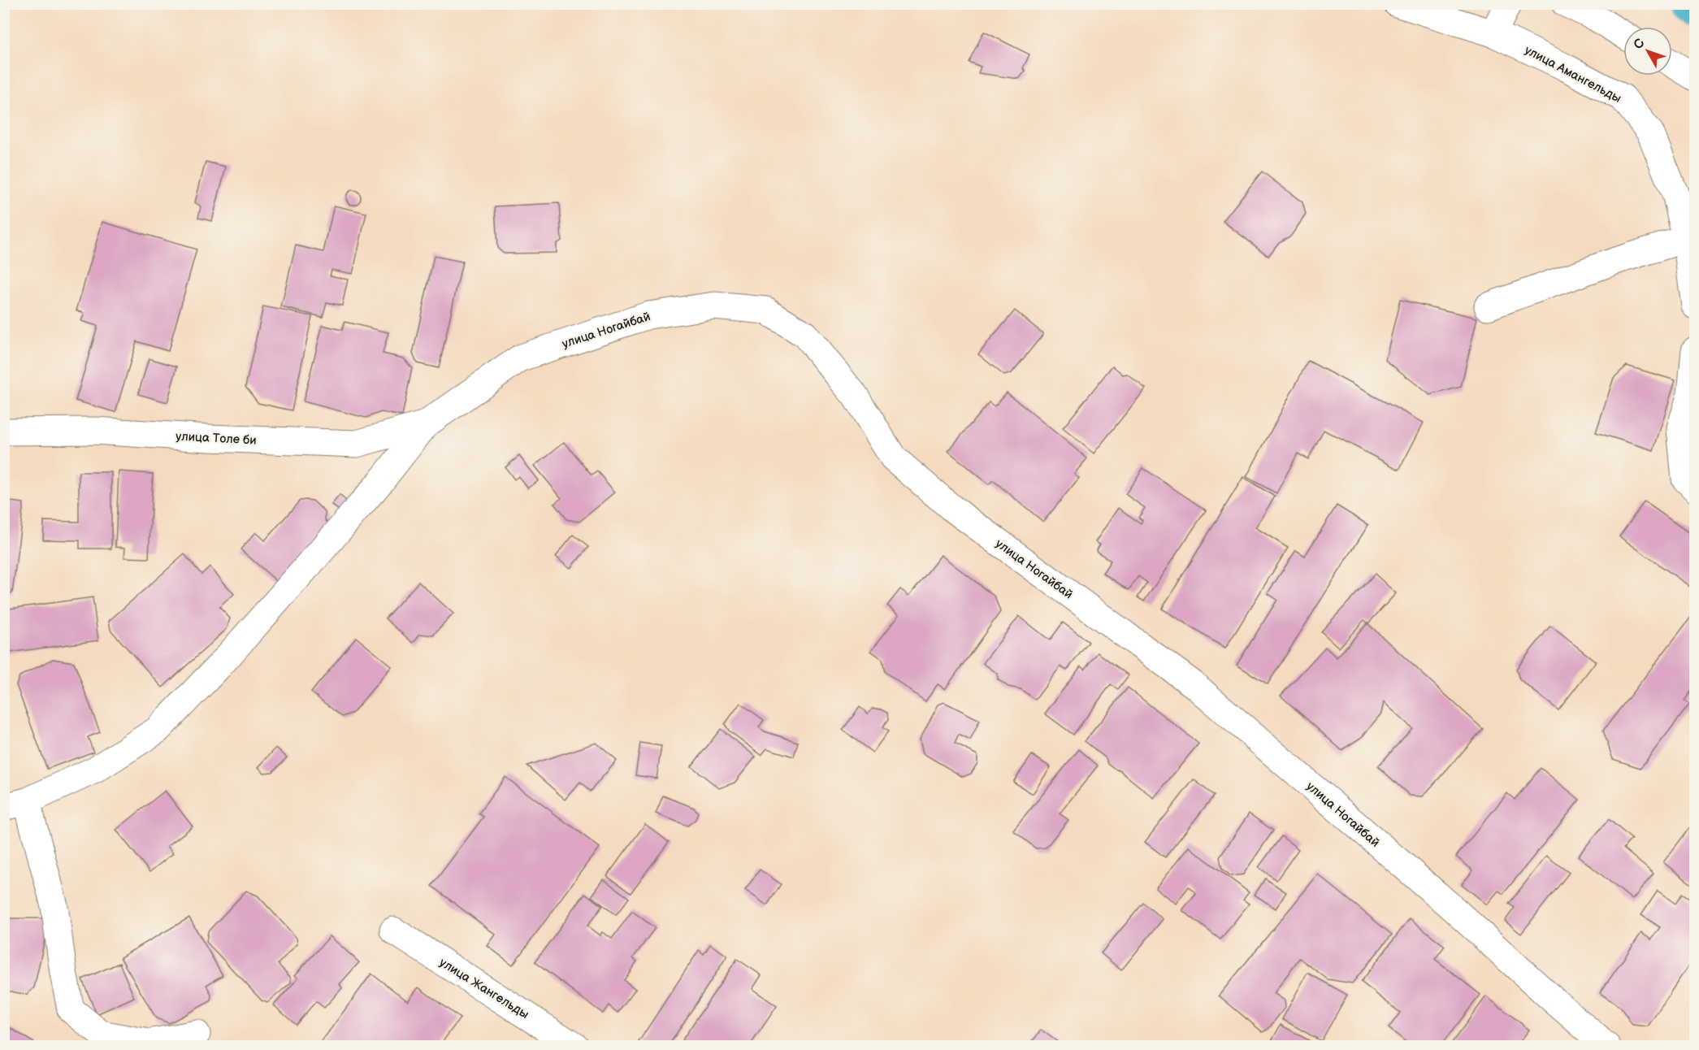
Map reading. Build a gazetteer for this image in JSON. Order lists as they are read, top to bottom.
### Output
{
  "streets": {
    "street": [
      "улица Амангельды",
      "улица Ногайбай",
      "улица Толе би",
      "улица Жангельды"
    ]
  },
  "crossings": [
    ["улица Ногайбай", "улица Толе би"]
  ],
  "north": "top left"
}
